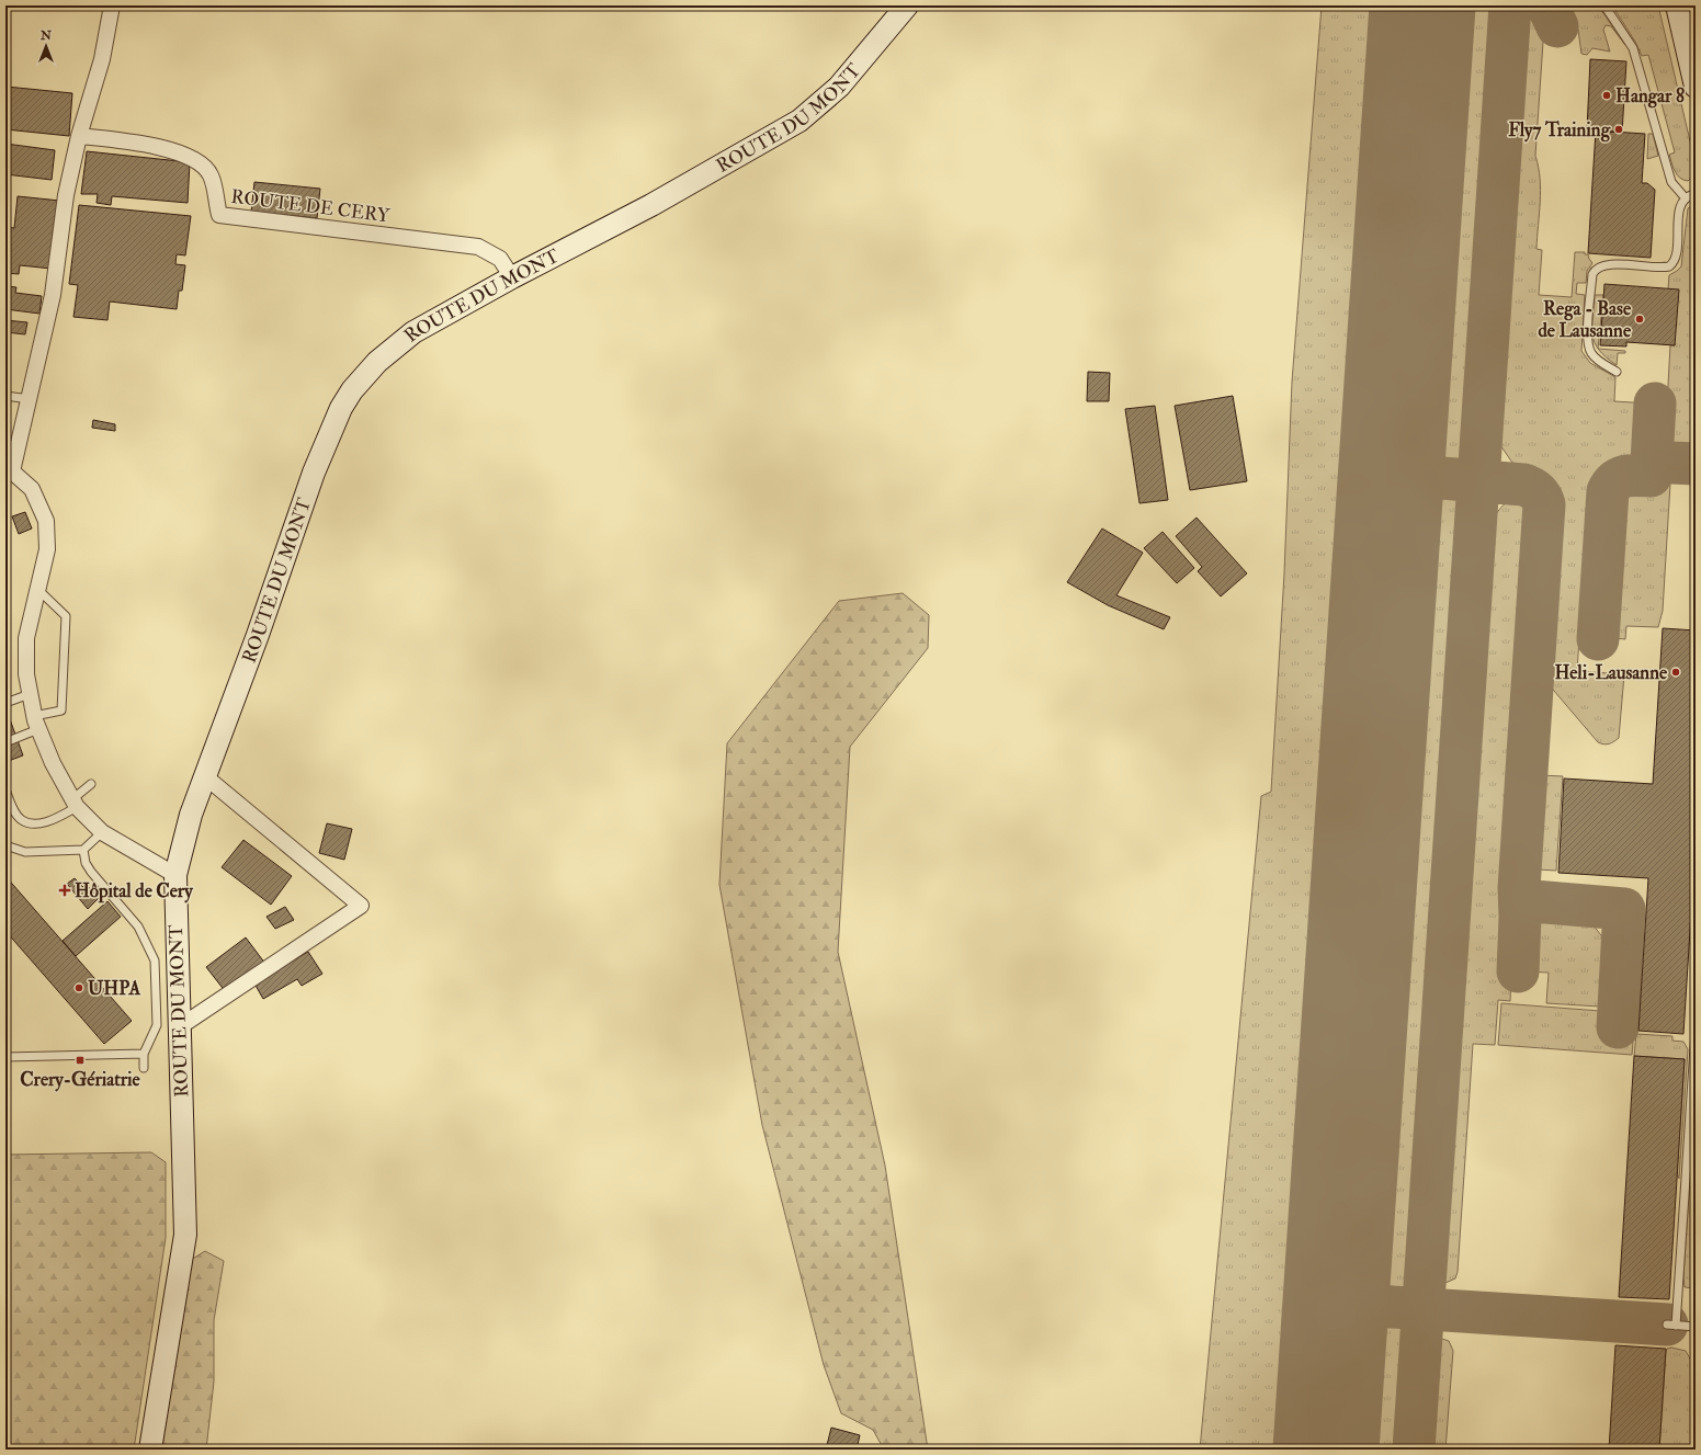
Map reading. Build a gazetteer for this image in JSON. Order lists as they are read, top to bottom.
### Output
{
  "streets": {
    "main road": ["ROUTE DU MONT"],
    "street": ["ROUTE DE CERY"]
  },
  "crossings": [
    ["ROUTE DU MONT", "ROUTE DE CERY"]
  ],
  "places": {
    "other": [
      "Hangar 8",
      "Fly7 Training",
      "Rega - Base de Lausanne",
      "Heli-Lausanne",
      "UHPA"
    ],
    "health": ["Hôpital de Cery"],
    "transit": ["Crery-Gériatrie"]
  },
  "north": "top"
}
